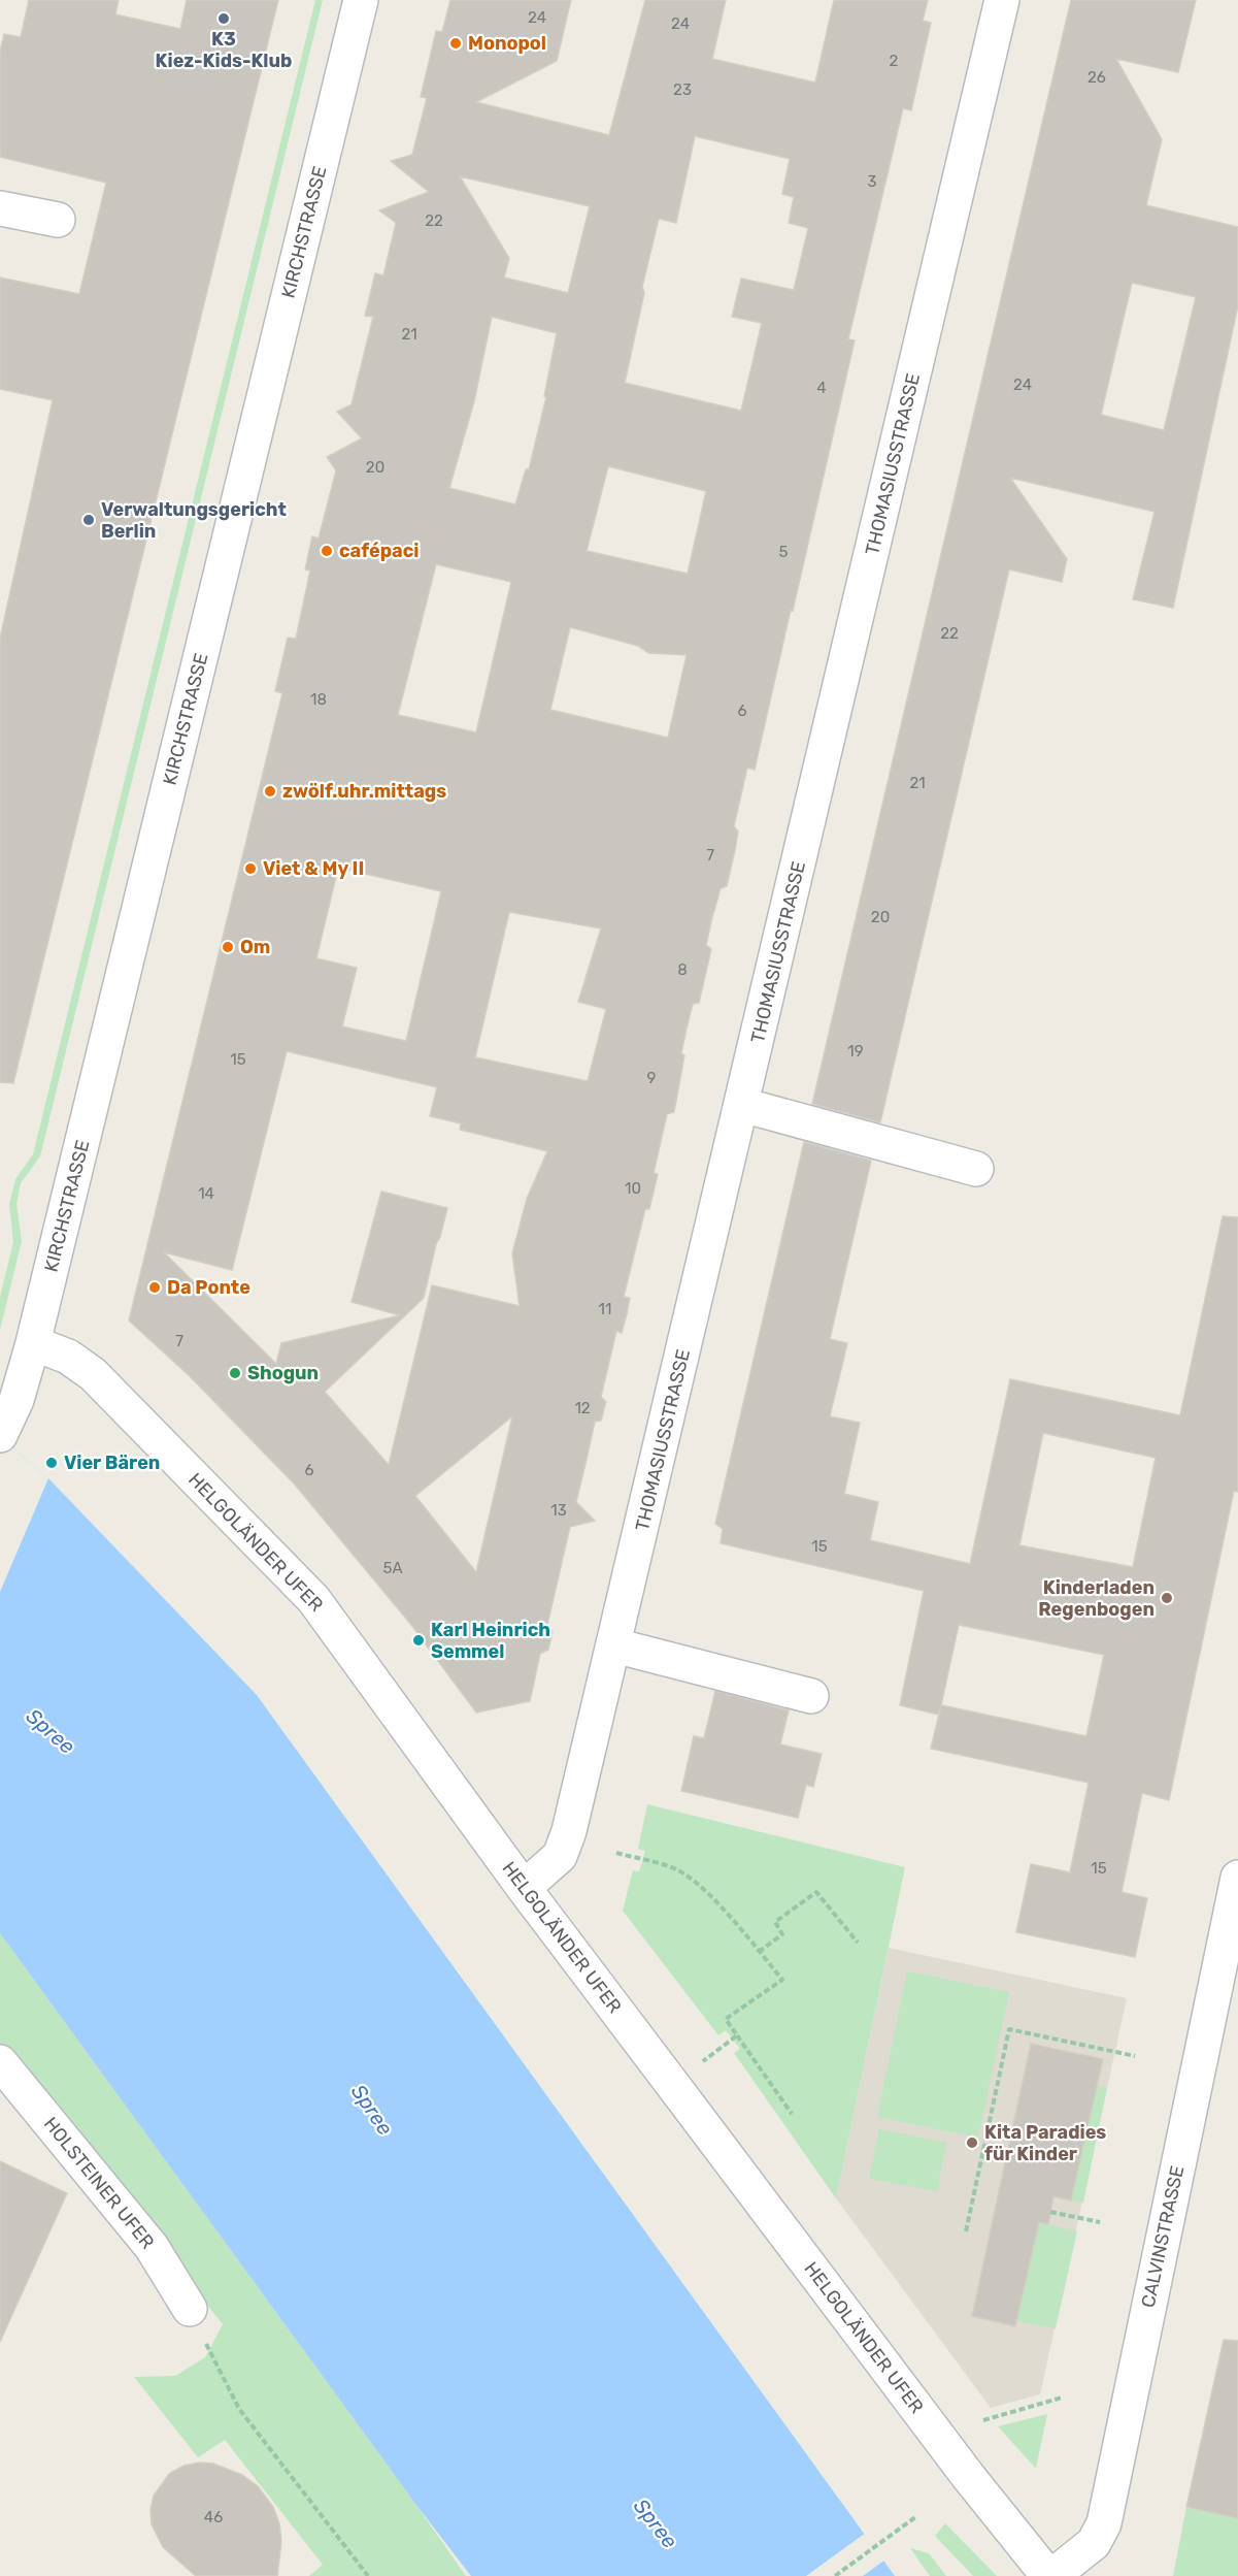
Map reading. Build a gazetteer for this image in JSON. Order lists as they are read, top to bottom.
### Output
{
  "streets": {
    "street": [
      "KIRCHSTRASSE",
      "THOMASIUSSTRASSE",
      "HELGOLÄNDER UFER",
      "HOLSTEINER UFER",
      "CALVINSTRASSE"
    ]
  },
  "crossings": [
    ["KIRCHSTRASSE", "HELGOLÄNDER UFER"],
    ["THOMASIUSSTRASSE", "HELGOLÄNDER UFER"],
    ["HELGOLÄNDER UFER", "CALVINSTRASSE"]
  ],
  "water": ["Spree"],
  "places": [
    "K3 Kiez-Kids-Klub",
    "Monopol",
    "Verwaltungsgericht Berlin",
    "cafépaci",
    "zwölf.uhr.mittags",
    "Viet & My II",
    "Om",
    "Da Ponte",
    "Shogun",
    "Vier Bären",
    "Kinderladen Regenbogen",
    "Karl Heinrich Semmel",
    "Kita Paradies für Kinder"
  ],
  "house_numbers": [
    "24",
    "24",
    "2",
    "26",
    "23",
    "3",
    "22",
    "21",
    "24",
    "4",
    "20",
    "5",
    "22",
    "18",
    "6",
    "21",
    "7",
    "20",
    "8",
    "19",
    "15",
    "9",
    "10",
    "14",
    "11",
    "7",
    "12",
    "6",
    "13",
    "15",
    "5A",
    "15",
    "46"
  ]
}
